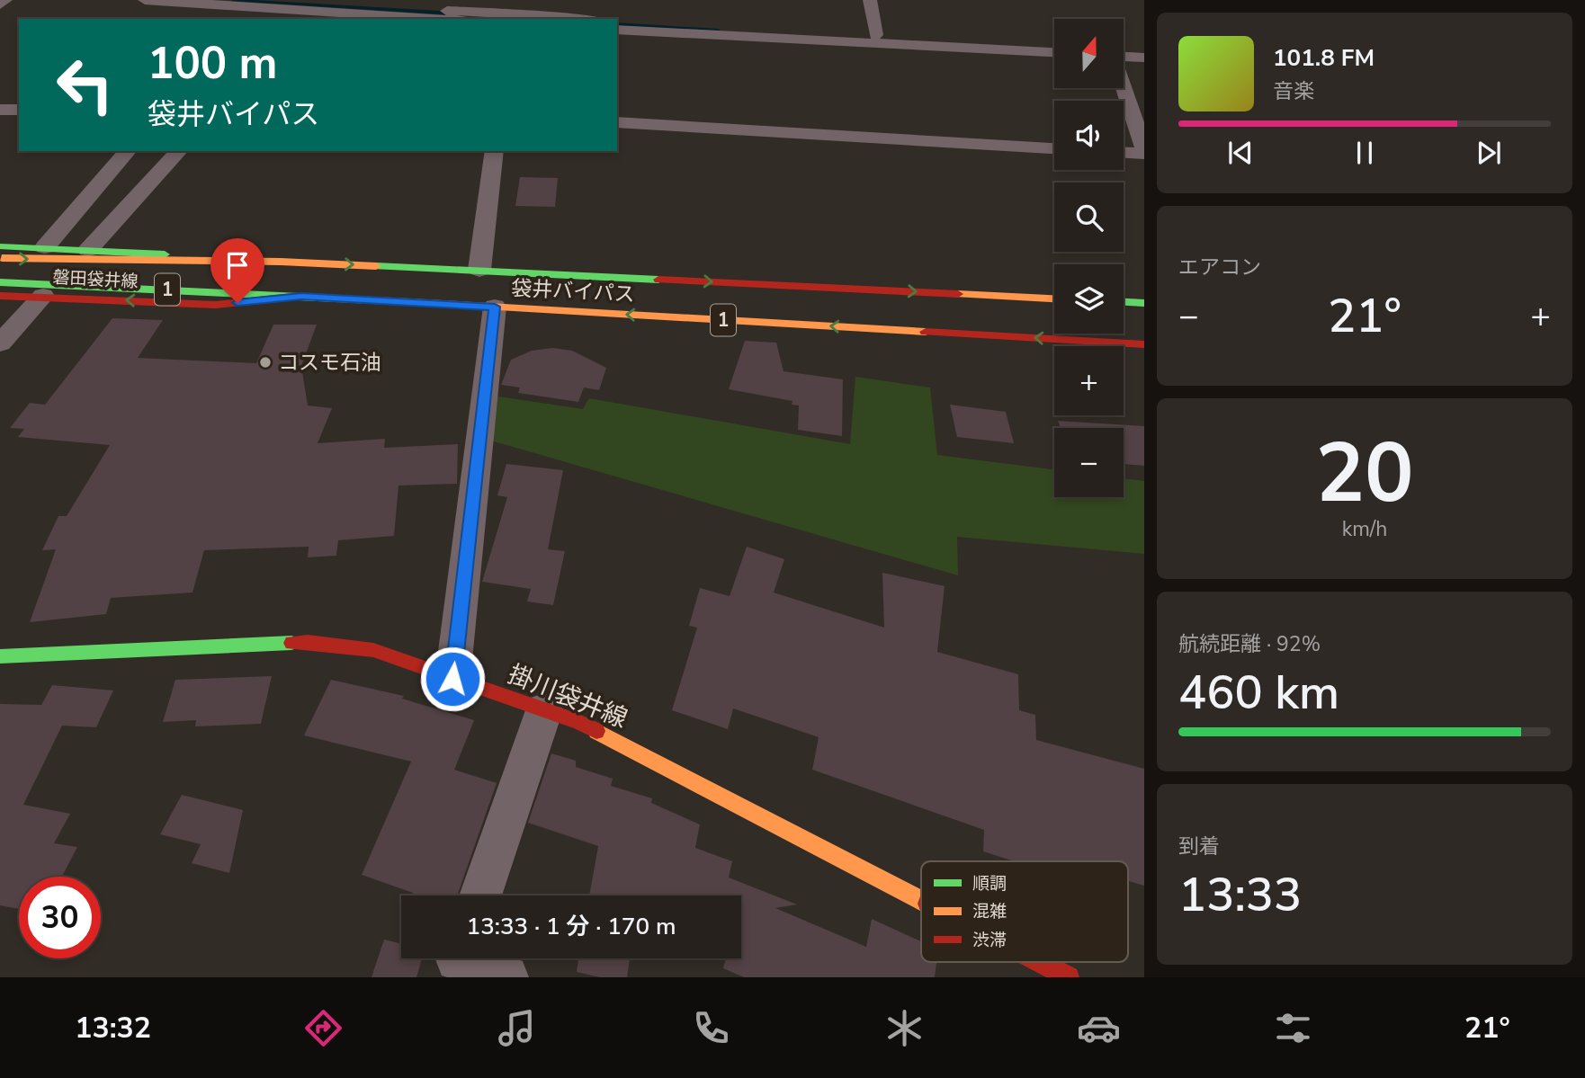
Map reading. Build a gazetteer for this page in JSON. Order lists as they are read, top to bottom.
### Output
{
  "streets": {
    "main road": [
      "磐田袋井線",
      "1",
      "袋井バイパス",
      "掛川袋井線"
    ]
  },
  "crossings": [
    ["磐田袋井線", "袋井バイパス"]
  ],
  "places": ["コスモ石油"],
  "legend": ["順調", "混雑", "渋滞"],
  "north": "top",
  "page": {
    "map_buttons": ["+", "−"],
    "turn": ["100 m", "袋井バイパス"],
    "song": ["101.8 FM", "音楽"],
    "tile": [
      "エアコン",
      ["20", "km/h"],
      ["航続距離 · 92%", "460 km"],
      ["到着", "13:33"]
    ],
    "heat": ["−", "21°", "+"],
    "limit": "30",
    "trip": "13:33 · 1 分 · 170 m",
    "tabs": ["13:32", "21°"]
  }
}
